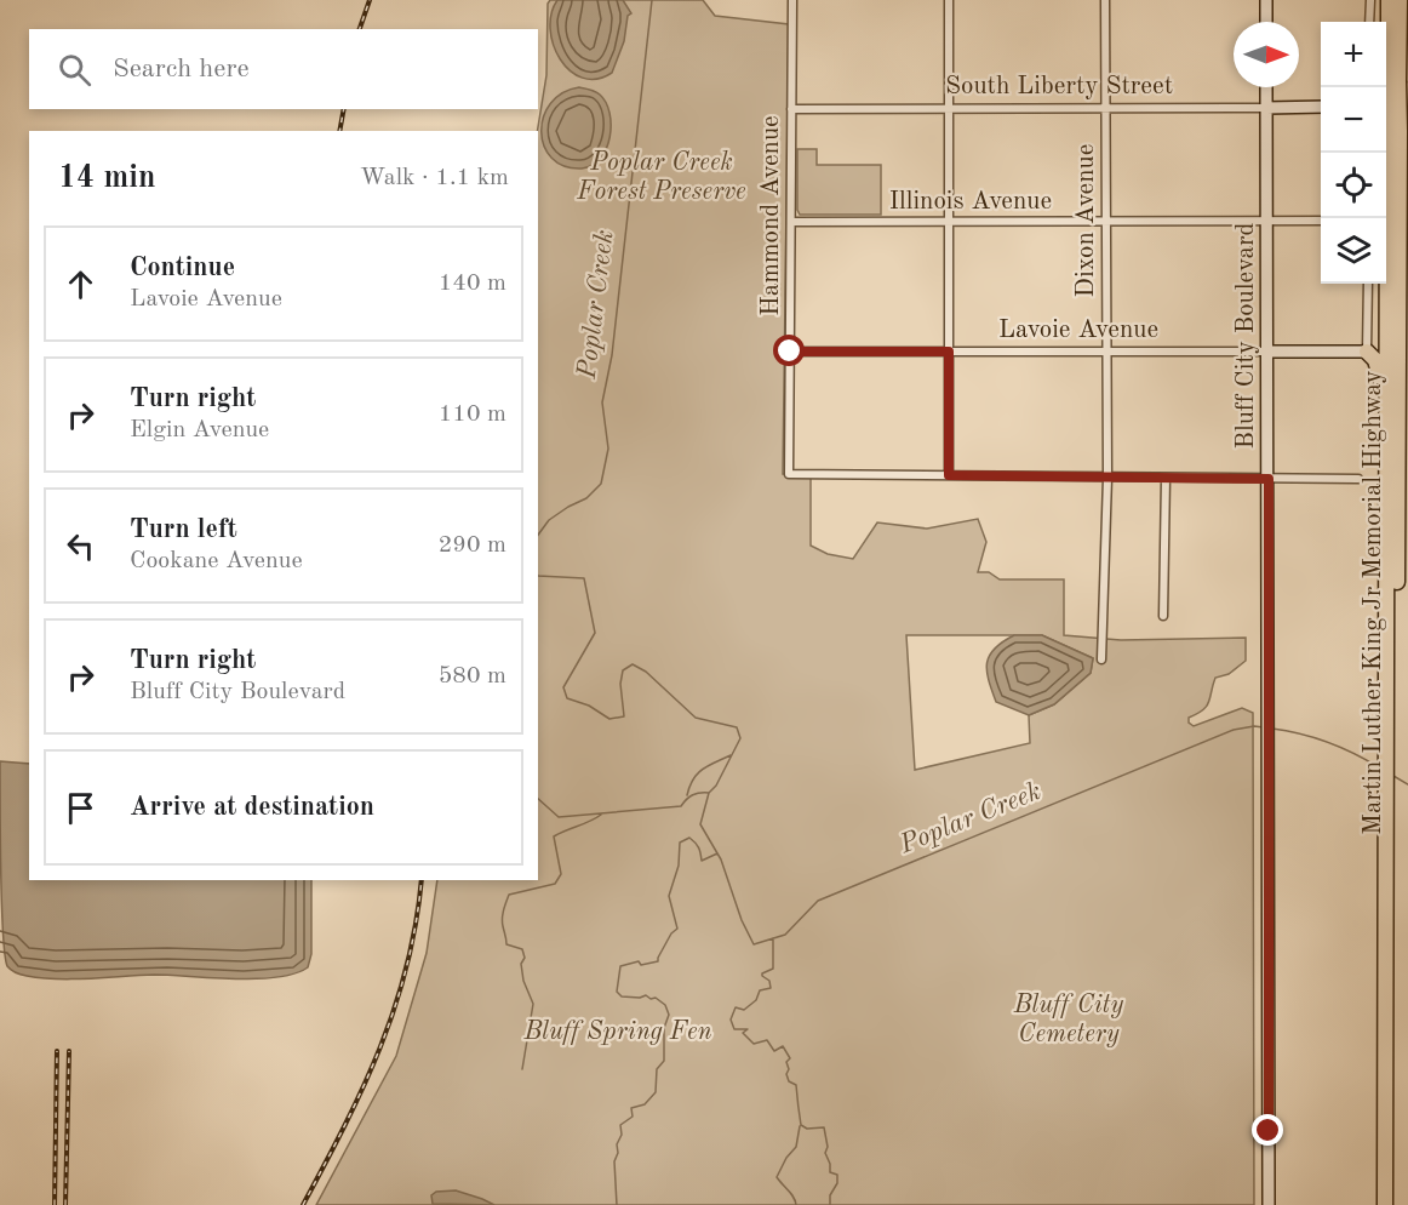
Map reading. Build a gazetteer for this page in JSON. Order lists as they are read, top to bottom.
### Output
{
  "streets": {
    "highway": ["Martin Luther King Jr Memorial Highway"],
    "street": [
      "South Liberty Street",
      "Illinois Avenue",
      "Hammond Avenue",
      "Dixon Avenue",
      "Lavoie Avenue",
      "Bluff City Boulevard"
    ]
  },
  "crossings": [
    ["South Liberty Street", "Hammond Avenue"],
    ["South Liberty Street", "Dixon Avenue"],
    ["South Liberty Street", "Bluff City Boulevard"],
    ["Illinois Avenue", "Hammond Avenue"],
    ["Illinois Avenue", "Dixon Avenue"],
    ["Illinois Avenue", "Bluff City Boulevard"],
    ["Hammond Avenue", "Lavoie Avenue"],
    ["Dixon Avenue", "Lavoie Avenue"],
    ["Lavoie Avenue", "Bluff City Boulevard"]
  ],
  "water": ["Poplar Creek"],
  "parks": ["Poplar Creek Forest Preserve", "Bluff City Cemetery", "Bluff Spring Fen"],
  "north": "right",
  "page": {
    "map_buttons": ["+", "−"],
    "search": "Search here",
    "heading": ["14 min", "Walk · 1.1 km"],
    "list": [
      ["Continue", "Lavoie Avenue", "140 m"],
      ["Turn right", "Elgin Avenue", "110 m"],
      ["Turn left", "Cookane Avenue", "290 m"],
      ["Turn right", "Bluff City Boulevard", "580 m"],
      "Arrive at destination"
    ]
  }
}
